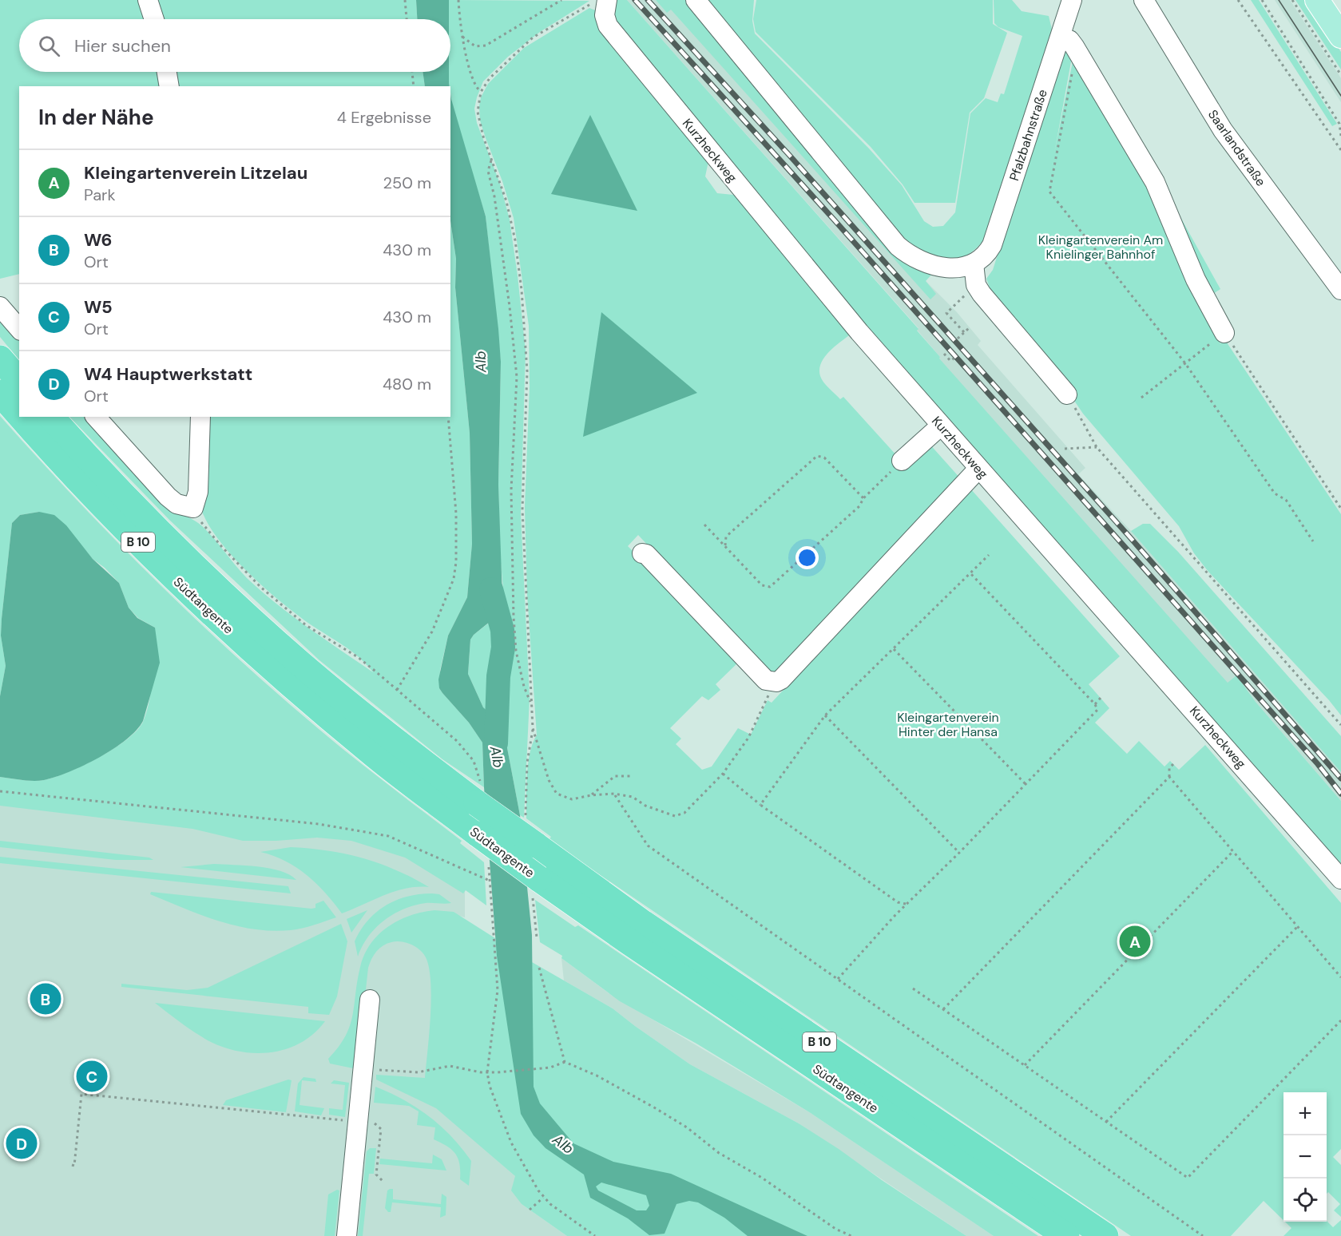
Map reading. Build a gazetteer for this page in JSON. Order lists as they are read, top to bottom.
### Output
{
  "streets": {
    "highway": ["B 10", "Südtangente"],
    "street": ["Pfalzbahnstraße", "Saarlandstraße", "Kurzheckweg"]
  },
  "water": ["Alb"],
  "parks": ["Kleingartenverein Am Knielinger Bahnhof", "Kleingartenverein Hinter der Hansa"],
  "page": {
    "search": "Hier suchen",
    "heading": ["In der Nähe", "4 Ergebnisse"],
    "list": [
      {
        "mark": "A",
        "name": "Kleingartenverein Litzelau",
        "note": "Park",
        "value": "250 m"
      },
      {
        "mark": "B",
        "name": "W6",
        "note": "Ort",
        "value": "430 m"
      },
      {
        "mark": "C",
        "name": "W5",
        "note": "Ort",
        "value": "430 m"
      },
      {
        "mark": "D",
        "name": "W4 Hauptwerkstatt",
        "note": "Ort",
        "value": "480 m"
      }
    ],
    "pins": [
      "A",
      "B",
      "C",
      "D"
    ],
    "map_buttons": ["+", "−"]
  }
}
